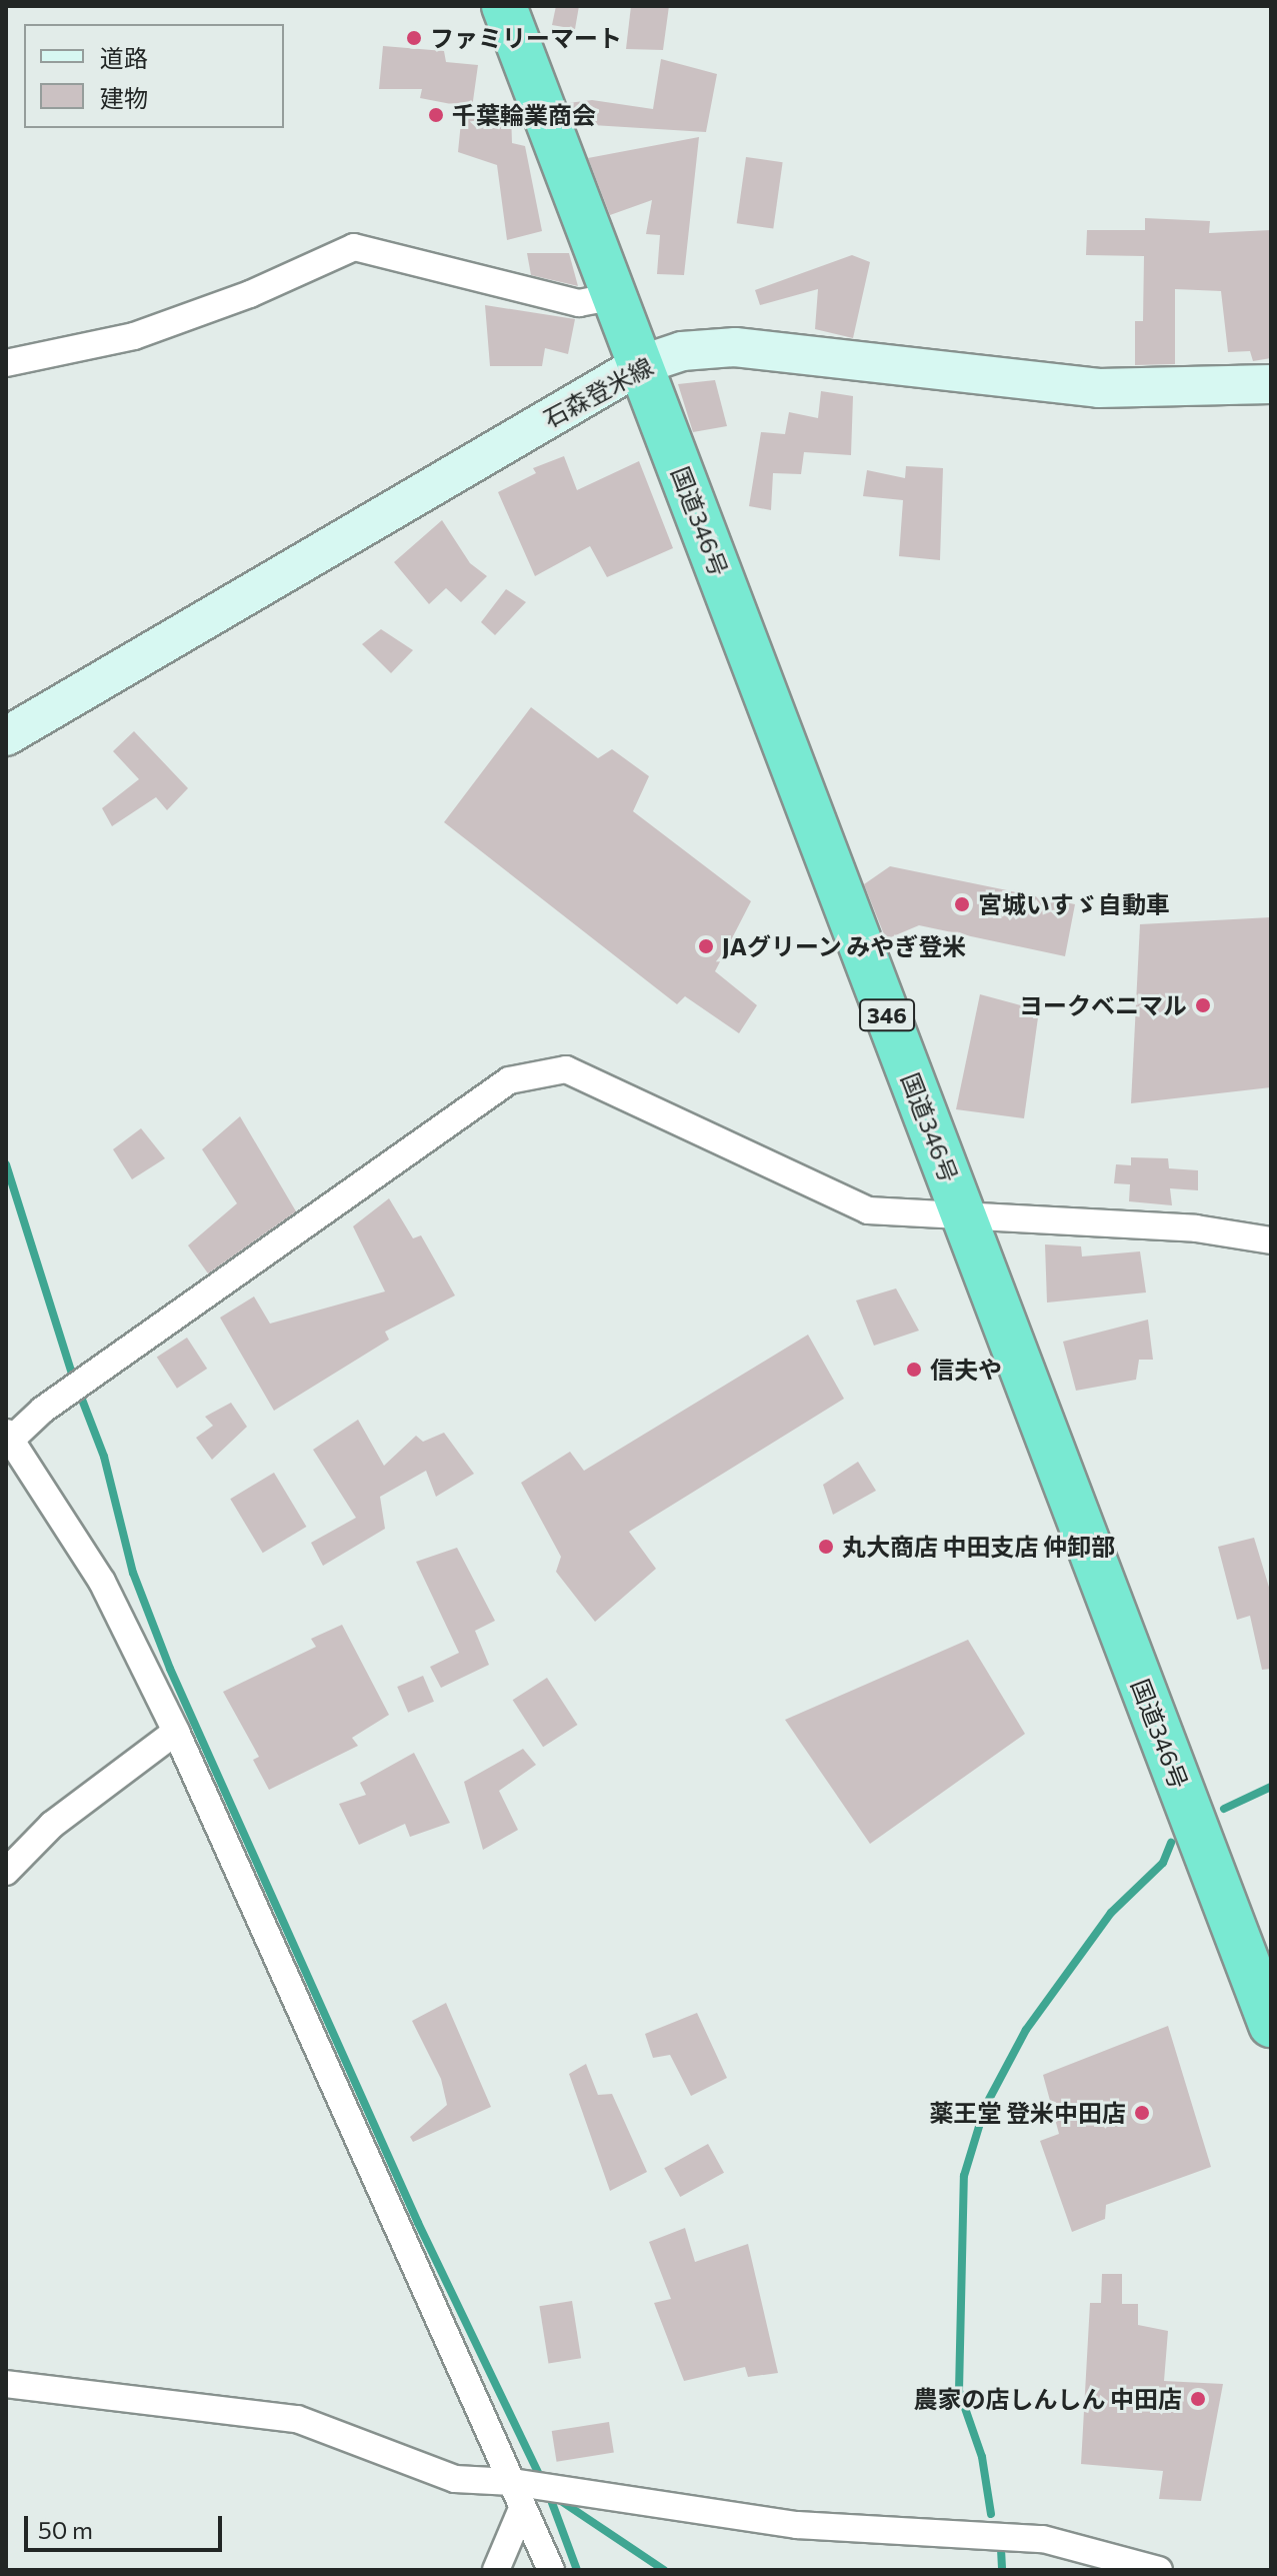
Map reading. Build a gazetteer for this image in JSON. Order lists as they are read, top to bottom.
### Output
{
  "streets": {
    "highway": ["国道346号", "346"],
    "main road": ["石森登米線"]
  },
  "crossings": [
    ["石森登米線", "国道346号"]
  ],
  "places": [
    "ファミリーマート",
    "千葉輪業商会",
    "宮城いすゞ自動車",
    "JAグリーン みやぎ登米",
    "ヨークベニマル",
    "信夫や",
    "丸大商店 中田支店 仲卸部",
    "薬王堂 登米中田店",
    "農家の店しんしん 中田店"
  ],
  "legend": ["道路", "建物"],
  "scale_bar": "50 m"
}
